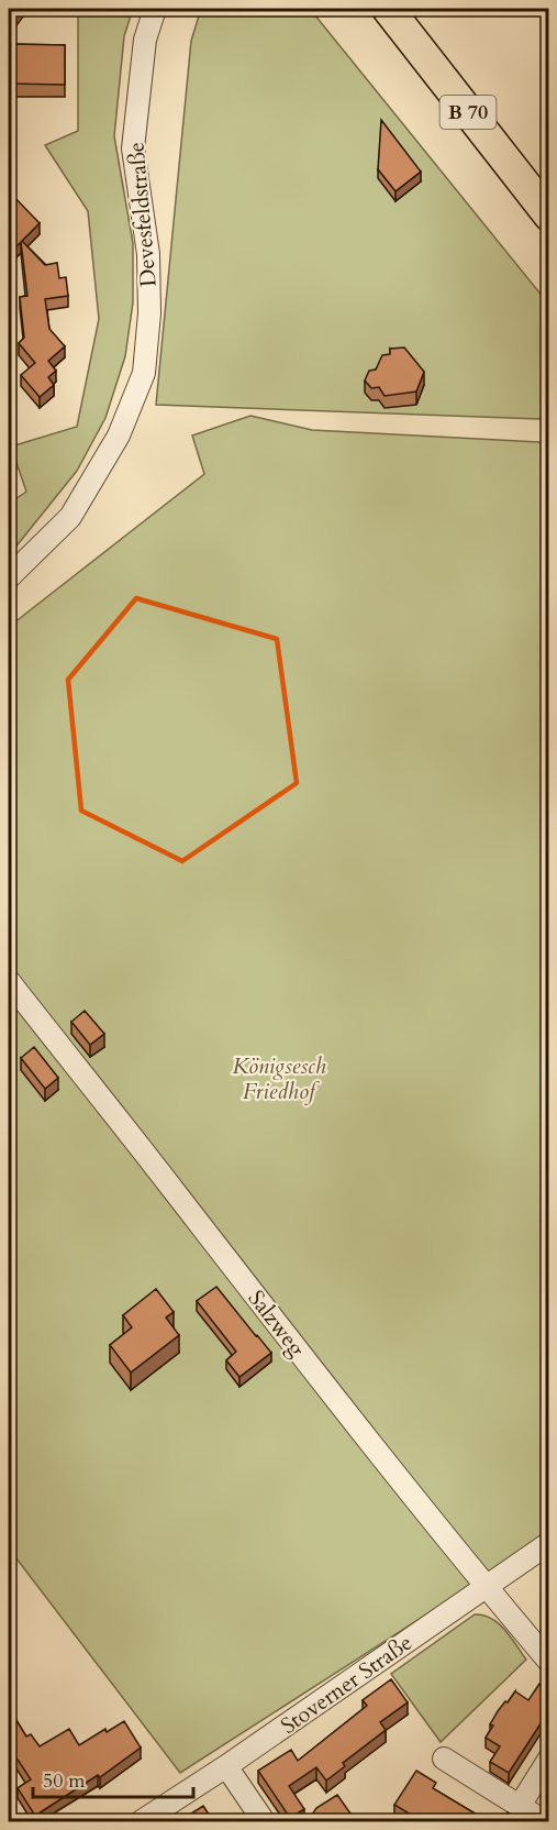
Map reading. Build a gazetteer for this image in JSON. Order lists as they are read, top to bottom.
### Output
{
  "streets": {
    "highway": ["B 70"],
    "street": ["Devesfeldstraße", "Salzweg", "Stoverner Straße"]
  },
  "crossings": [
    ["Salzweg", "Stoverner Straße"]
  ],
  "parks": ["Königsesch Friedhof"],
  "scale_bar": "50 m"
}
